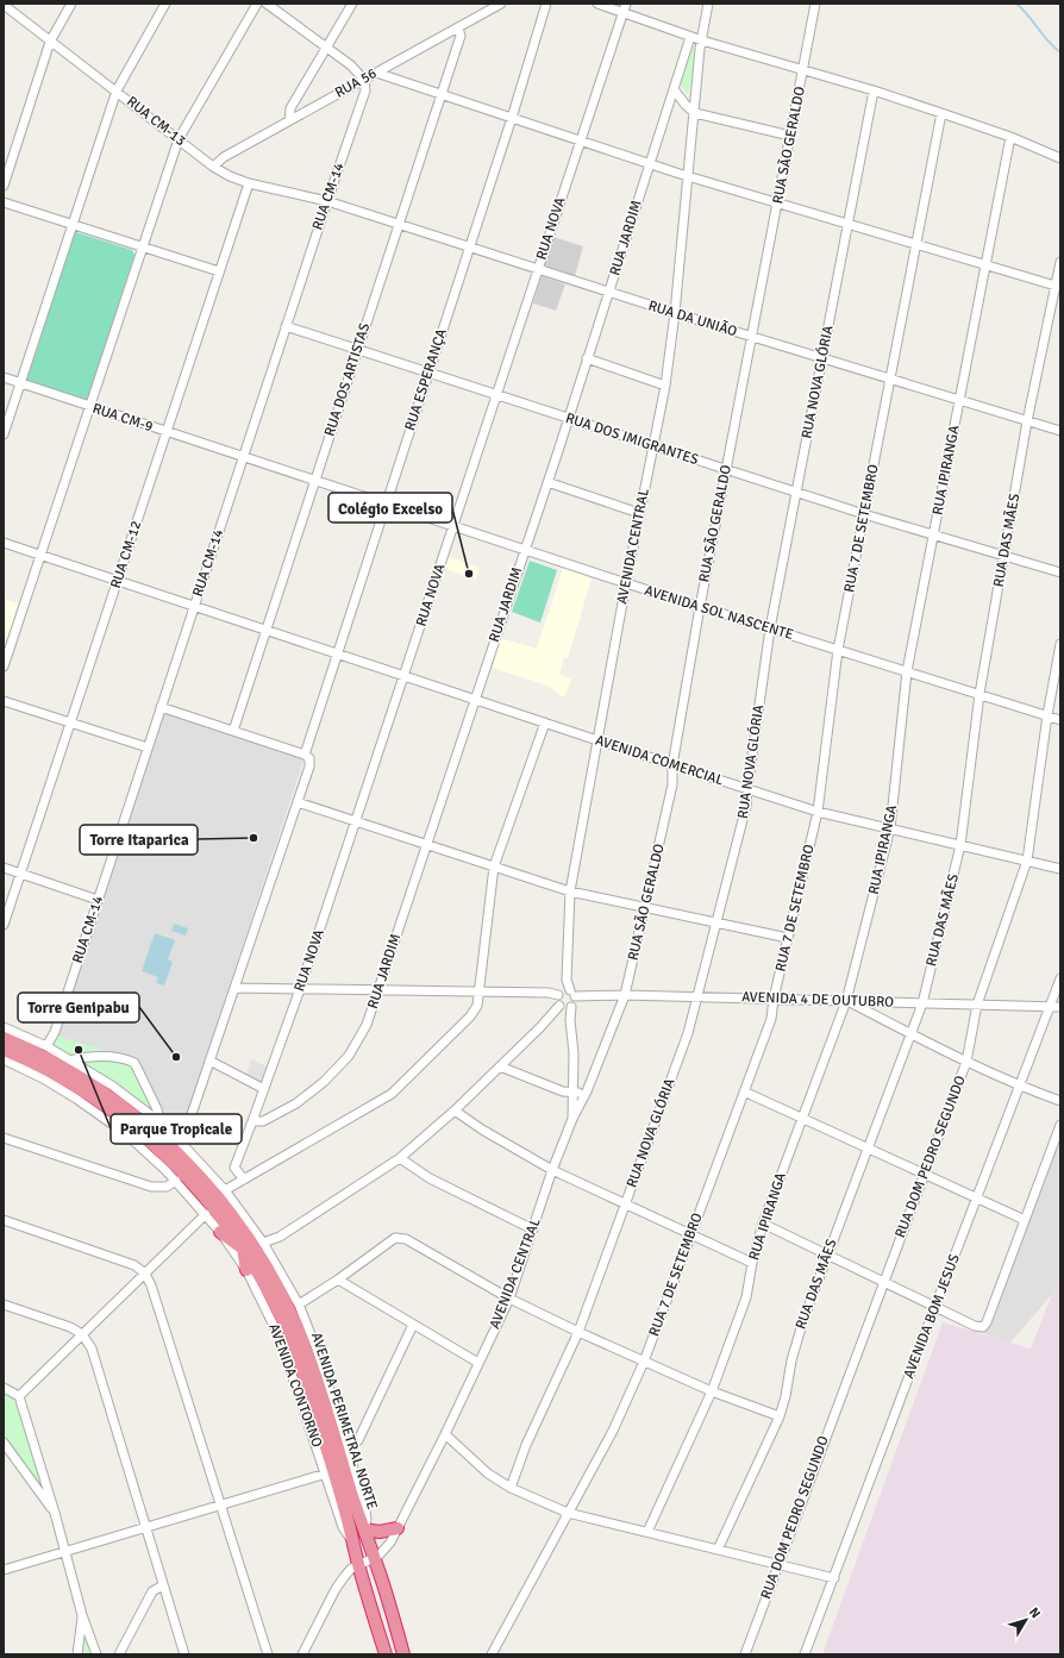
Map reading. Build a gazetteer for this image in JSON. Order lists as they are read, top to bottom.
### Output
{
  "streets": {
    "highway": ["AVENIDA PERIMETRAL NORTE"],
    "street": [
      "RUA 56",
      "RUA CM-13",
      "RUA SÃO GERALDO",
      "RUA CM-14",
      "RUA NOVA",
      "RUA JARDIM",
      "RUA DA UNIÃO",
      "RUA DOS ARTISTAS",
      "RUA ESPERANÇA",
      "RUA NOVA GLÓRIA",
      "RUA CM-9",
      "RUA DOS IMIGRANTES",
      "RUA IPIRANGA",
      "RUA 7 DE SETEMBRO",
      "RUA DAS MÃES",
      "AVENIDA CENTRAL",
      "RUA CM-12",
      "AVENIDA SOL NASCENTE",
      "AVENIDA COMERCIAL",
      "AVENIDA 4 DE OUTUBRO",
      "RUA DOM PEDRO SEGUNDO",
      "AVENIDA BOM JESUS",
      "AVENIDA CONTORNO"
    ]
  },
  "crossings": [
    ["RUA 56", "RUA CM-13"],
    ["RUA 56", "RUA CM-14"],
    ["RUA 56", "RUA DOS ARTISTAS"],
    ["RUA CM-13", "RUA CM-14"],
    ["RUA CM-13", "RUA DA UNIÃO"],
    ["RUA CM-13", "RUA CM-12"],
    ["RUA SÃO GERALDO", "RUA DA UNIÃO"],
    ["RUA SÃO GERALDO", "RUA DOS IMIGRANTES"],
    ["RUA SÃO GERALDO", "AVENIDA CENTRAL"],
    ["RUA SÃO GERALDO", "AVENIDA SOL NASCENTE"],
    ["RUA SÃO GERALDO", "AVENIDA COMERCIAL"],
    ["RUA SÃO GERALDO", "AVENIDA 4 DE OUTUBRO"],
    ["RUA CM-14", "RUA DA UNIÃO"],
    ["RUA CM-14", "RUA CM-9"],
    ["RUA CM-14", "RUA DOS IMIGRANTES"],
    ["RUA CM-14", "AVENIDA SOL NASCENTE"],
    ["RUA CM-14", "AVENIDA COMERCIAL"],
    ["RUA CM-14", "AVENIDA CONTORNO"],
    ["RUA NOVA", "RUA JARDIM"],
    ["RUA NOVA", "RUA DA UNIÃO"],
    ["RUA NOVA", "RUA DOS IMIGRANTES"],
    ["RUA NOVA", "AVENIDA SOL NASCENTE"],
    ["RUA NOVA", "AVENIDA COMERCIAL"],
    ["RUA NOVA", "AVENIDA 4 DE OUTUBRO"],
    ["RUA JARDIM", "RUA DA UNIÃO"],
    ["RUA JARDIM", "RUA DOS IMIGRANTES"],
    ["RUA JARDIM", "AVENIDA SOL NASCENTE"],
    ["RUA JARDIM", "AVENIDA COMERCIAL"],
    ["RUA JARDIM", "AVENIDA 4 DE OUTUBRO"],
    ["RUA DA UNIÃO", "RUA DOS ARTISTAS"],
    ["RUA DA UNIÃO", "RUA ESPERANÇA"],
    ["RUA DA UNIÃO", "RUA NOVA GLÓRIA"],
    ["RUA DA UNIÃO", "RUA IPIRANGA"],
    ["RUA DA UNIÃO", "RUA 7 DE SETEMBRO"],
    ["RUA DA UNIÃO", "RUA DAS MÃES"],
    ["RUA DA UNIÃO", "AVENIDA CENTRAL"],
    ["RUA DOS ARTISTAS", "RUA DOS IMIGRANTES"],
    ["RUA DOS ARTISTAS", "AVENIDA SOL NASCENTE"],
    ["RUA DOS ARTISTAS", "AVENIDA COMERCIAL"],
    ["RUA ESPERANÇA", "RUA DOS IMIGRANTES"],
    ["RUA ESPERANÇA", "AVENIDA SOL NASCENTE"],
    ["RUA ESPERANÇA", "AVENIDA COMERCIAL"],
    ["RUA ESPERANÇA", "AVENIDA 4 DE OUTUBRO"],
    ["RUA ESPERANÇA", "AVENIDA CONTORNO"],
    ["RUA NOVA GLÓRIA", "RUA DOS IMIGRANTES"],
    ["RUA NOVA GLÓRIA", "AVENIDA SOL NASCENTE"],
    ["RUA NOVA GLÓRIA", "AVENIDA COMERCIAL"],
    ["RUA NOVA GLÓRIA", "AVENIDA 4 DE OUTUBRO"],
    ["RUA CM-9", "RUA CM-12"],
    ["RUA CM-9", "AVENIDA SOL NASCENTE"],
    ["RUA DOS IMIGRANTES", "RUA IPIRANGA"],
    ["RUA DOS IMIGRANTES", "RUA 7 DE SETEMBRO"],
    ["RUA DOS IMIGRANTES", "RUA DAS MÃES"],
    ["RUA DOS IMIGRANTES", "AVENIDA CENTRAL"],
    ["RUA IPIRANGA", "AVENIDA SOL NASCENTE"],
    ["RUA IPIRANGA", "AVENIDA COMERCIAL"],
    ["RUA IPIRANGA", "AVENIDA 4 DE OUTUBRO"],
    ["RUA 7 DE SETEMBRO", "AVENIDA SOL NASCENTE"],
    ["RUA 7 DE SETEMBRO", "AVENIDA COMERCIAL"],
    ["RUA 7 DE SETEMBRO", "AVENIDA 4 DE OUTUBRO"],
    ["RUA DAS MÃES", "AVENIDA SOL NASCENTE"],
    ["RUA DAS MÃES", "AVENIDA COMERCIAL"],
    ["RUA DAS MÃES", "AVENIDA 4 DE OUTUBRO"],
    ["AVENIDA CENTRAL", "AVENIDA SOL NASCENTE"],
    ["AVENIDA CENTRAL", "AVENIDA COMERCIAL"],
    ["AVENIDA CENTRAL", "AVENIDA 4 DE OUTUBRO"],
    ["AVENIDA CENTRAL", "AVENIDA PERIMETRAL NORTE"],
    ["RUA CM-12", "AVENIDA COMERCIAL"],
    ["AVENIDA SOL NASCENTE", "RUA DOM PEDRO SEGUNDO"],
    ["AVENIDA COMERCIAL", "RUA DOM PEDRO SEGUNDO"],
    ["AVENIDA 4 DE OUTUBRO", "RUA DOM PEDRO SEGUNDO"],
    ["AVENIDA 4 DE OUTUBRO", "AVENIDA BOM JESUS"],
    ["AVENIDA CONTORNO", "AVENIDA PERIMETRAL NORTE"]
  ],
  "places": [
    "Colégio Excelso",
    "Torre Itaparica",
    "Parque Tropicale",
    "Torre Genipabu"
  ],
  "north": "top right"
}
